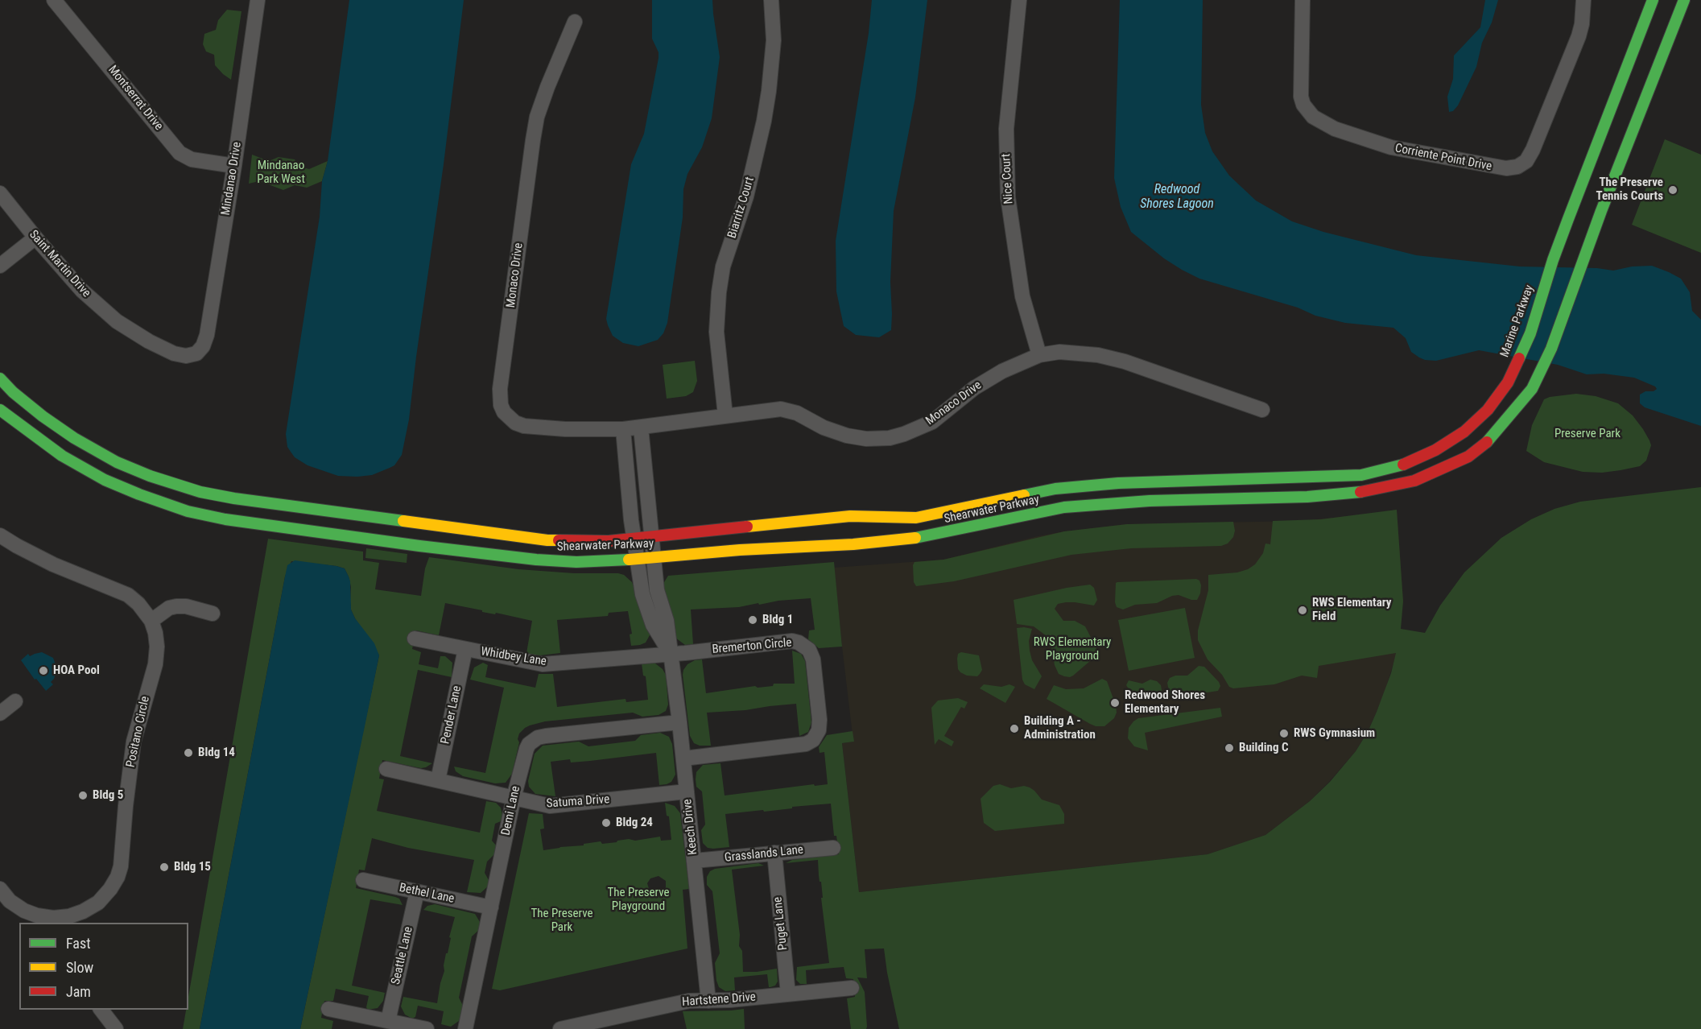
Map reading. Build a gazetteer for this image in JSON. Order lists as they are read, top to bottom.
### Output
{
  "streets": {
    "main road": ["Marine Parkway", "Shearwater Parkway"],
    "street": [
      "Montserrat Drive",
      "Corriente Point Drive",
      "Mindanao Drive",
      "Nice Court",
      "Biarritz Court",
      "Saint Martin Drive",
      "Monaco Drive",
      "Bremerton Circle",
      "Whidbey Lane",
      "Pender Lane",
      "Positano Circle",
      "Satuma Drive",
      "Demi Lane",
      "Keech Drive",
      "Grasslands Lane",
      "Bethel Lane",
      "Puget Lane",
      "Seattle Lane",
      "Hartstene Drive"
    ]
  },
  "crossings": [
    ["Montserrat Drive", "Mindanao Drive"],
    ["Mindanao Drive", "Saint Martin Drive"],
    ["Nice Court", "Monaco Drive"],
    ["Biarritz Court", "Monaco Drive"],
    ["Marine Parkway", "Shearwater Parkway"],
    ["Shearwater Parkway", "Keech Drive"],
    ["Bremerton Circle", "Whidbey Lane"],
    ["Bremerton Circle", "Keech Drive"],
    ["Whidbey Lane", "Pender Lane"],
    ["Whidbey Lane", "Keech Drive"],
    ["Pender Lane", "Satuma Drive"],
    ["Satuma Drive", "Demi Lane"],
    ["Satuma Drive", "Keech Drive"],
    ["Demi Lane", "Keech Drive"],
    ["Demi Lane", "Bethel Lane"],
    ["Keech Drive", "Grasslands Lane"],
    ["Keech Drive", "Hartstene Drive"],
    ["Grasslands Lane", "Puget Lane"],
    ["Bethel Lane", "Seattle Lane"],
    ["Puget Lane", "Hartstene Drive"]
  ],
  "water": ["Redwood Shores Lagoon"],
  "parks": [
    "Mindanao Park West",
    "Preserve Park",
    "RWS Elementary Playground",
    "The Preserve Playground",
    "The Preserve Park"
  ],
  "places": [
    "The Preserve Tennis Courts",
    "RWS Elementary Field",
    "Bldg 1",
    "HOA Pool",
    "Redwood Shores Elementary",
    "Building A - Administration",
    "RWS Gymnasium",
    "Building C",
    "Bldg 14",
    "Bldg 5",
    "Bldg 24",
    "Bldg 15"
  ],
  "legend": ["Fast", "Slow", "Jam"]
}
